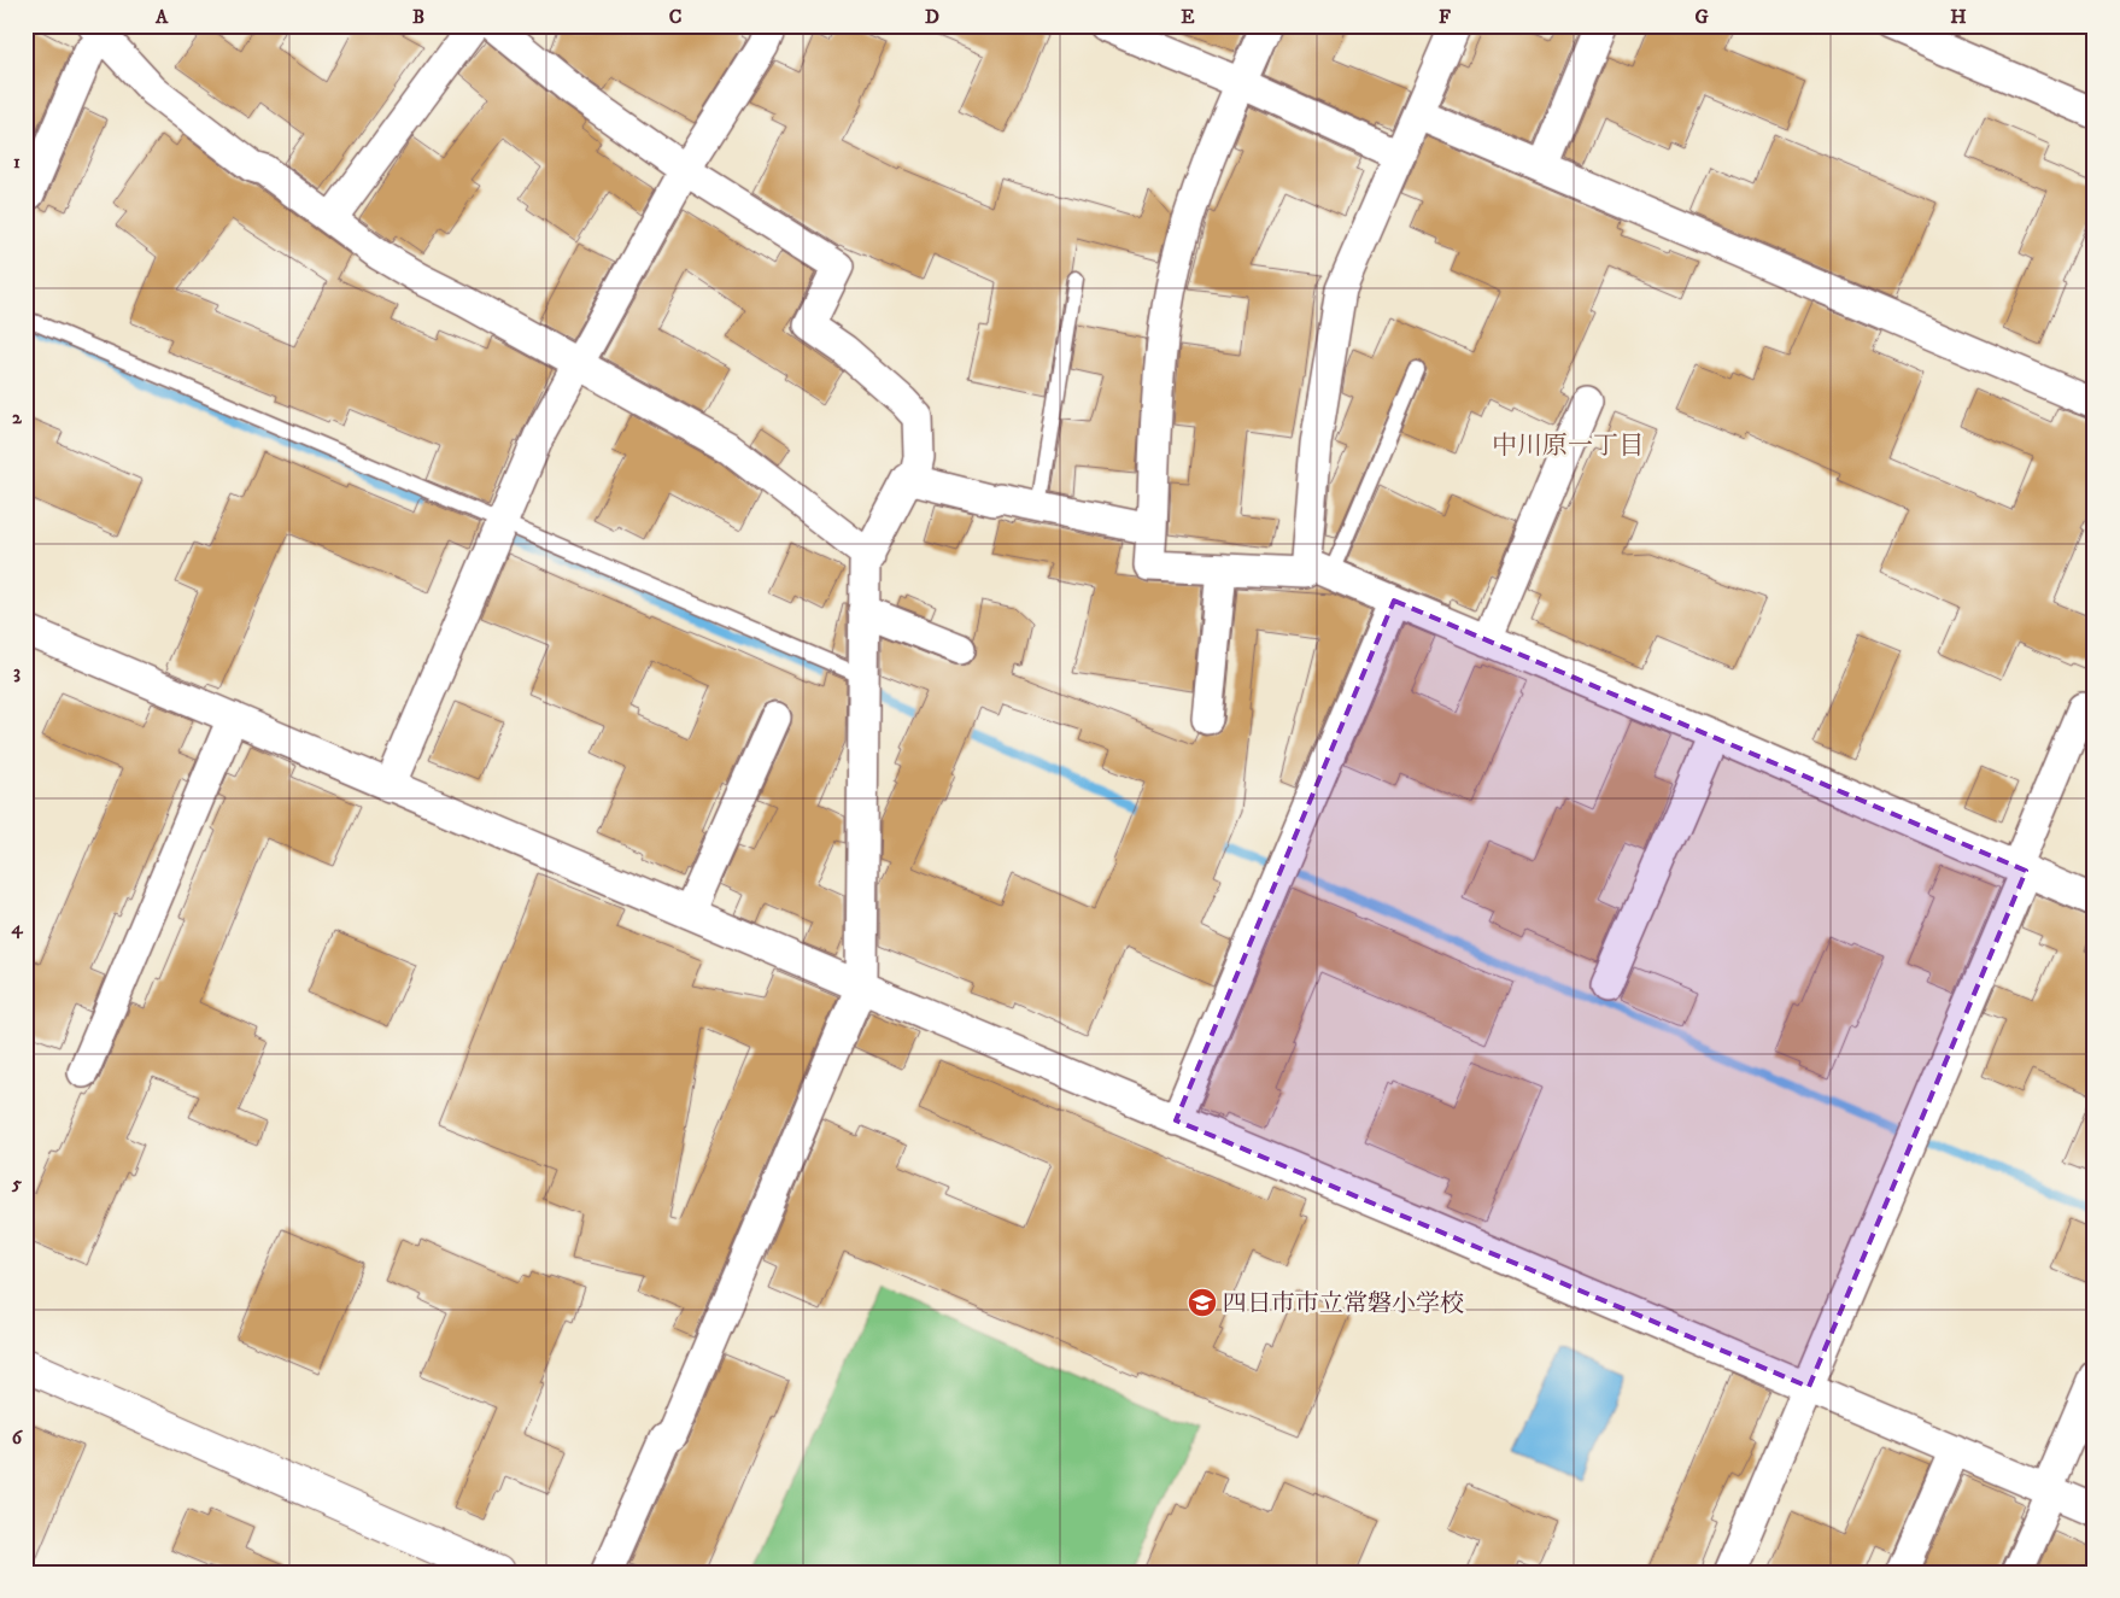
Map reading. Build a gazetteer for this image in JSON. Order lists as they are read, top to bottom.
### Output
{
  "districts": ["中川原一丁目"],
  "places": {
    "school or university": ["四日市市立常磐小学校"]
  },
  "grid": {
    "columns": [
      "A",
      "B",
      "C",
      "D",
      "E",
      "F",
      "G",
      "H"
    ],
    "rows": [
      "1",
      "2",
      "3",
      "4",
      "5",
      "6"
    ]
  }
}
